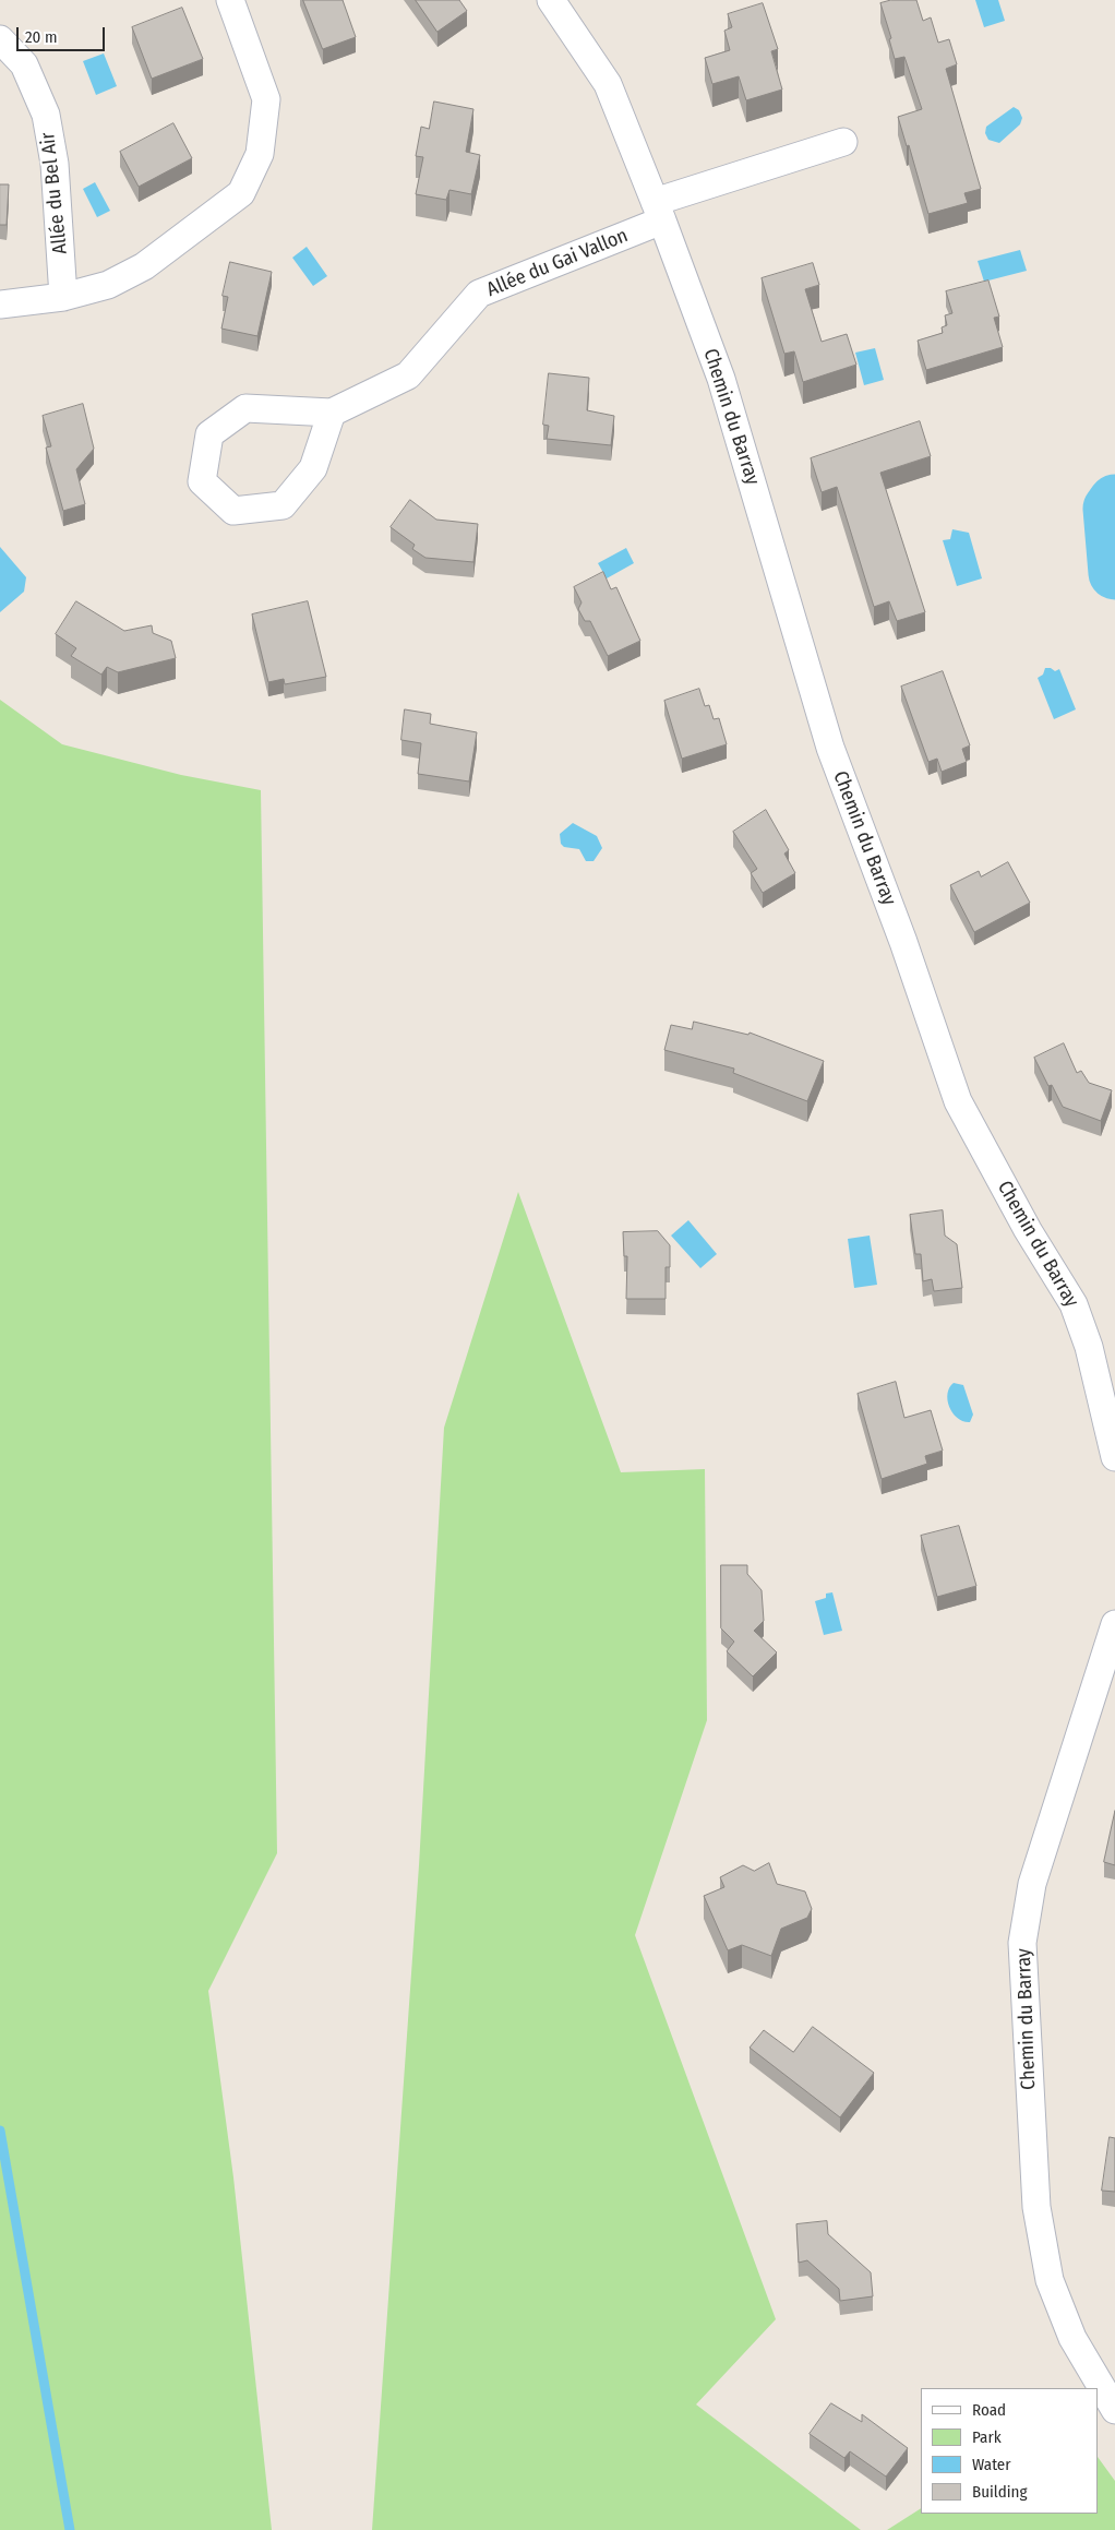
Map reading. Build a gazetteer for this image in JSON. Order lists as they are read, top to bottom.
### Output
{
  "streets": {
    "street": ["Allée du Bel Air", "Allée du Gai Vallon", "Chemin du Barray"]
  },
  "crossings": [
    ["Allée du Gai Vallon", "Chemin du Barray"]
  ],
  "legend": [
    "Road",
    "Park",
    "Water",
    "Building"
  ],
  "scale_bar": "20 m"
}
